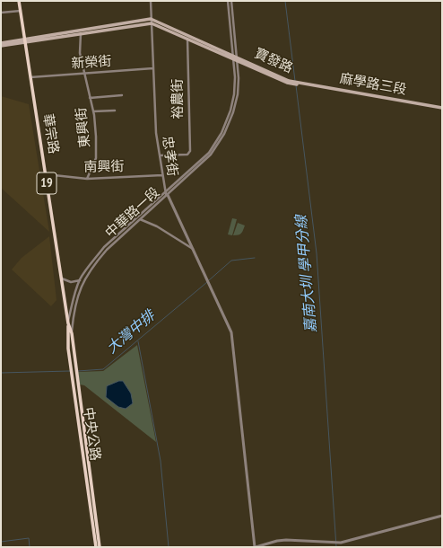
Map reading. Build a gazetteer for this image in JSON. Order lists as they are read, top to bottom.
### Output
{
  "streets": {
    "main road": [
      "寶發路",
      "麻學路三段",
      "華宗路",
      "19",
      "中央公路"
    ],
    "street": [
      "新榮街",
      "裕農街",
      "東興街",
      "忠孝街",
      "南興街",
      "中華路一段"
    ]
  },
  "crossings": [
    ["寶發路", "麻學路三段"],
    ["寶發路", "裕農街"],
    ["寶發路", "忠孝街"],
    ["寶發路", "中華路一段"],
    ["新榮街", "東興街"],
    ["新榮街", "華宗路"],
    ["新榮街", "忠孝街"],
    ["裕農街", "忠孝街"],
    ["東興街", "南興街"],
    ["華宗路", "南興街"],
    ["華宗路", "中華路一段"],
    ["華宗路", "中央公路"],
    ["忠孝街", "南興街"],
    ["忠孝街", "中華路一段"],
    ["中華路一段", "中央公路"]
  ],
  "water": ["嘉南大圳 學甲分線", "大灣中排"]
}
